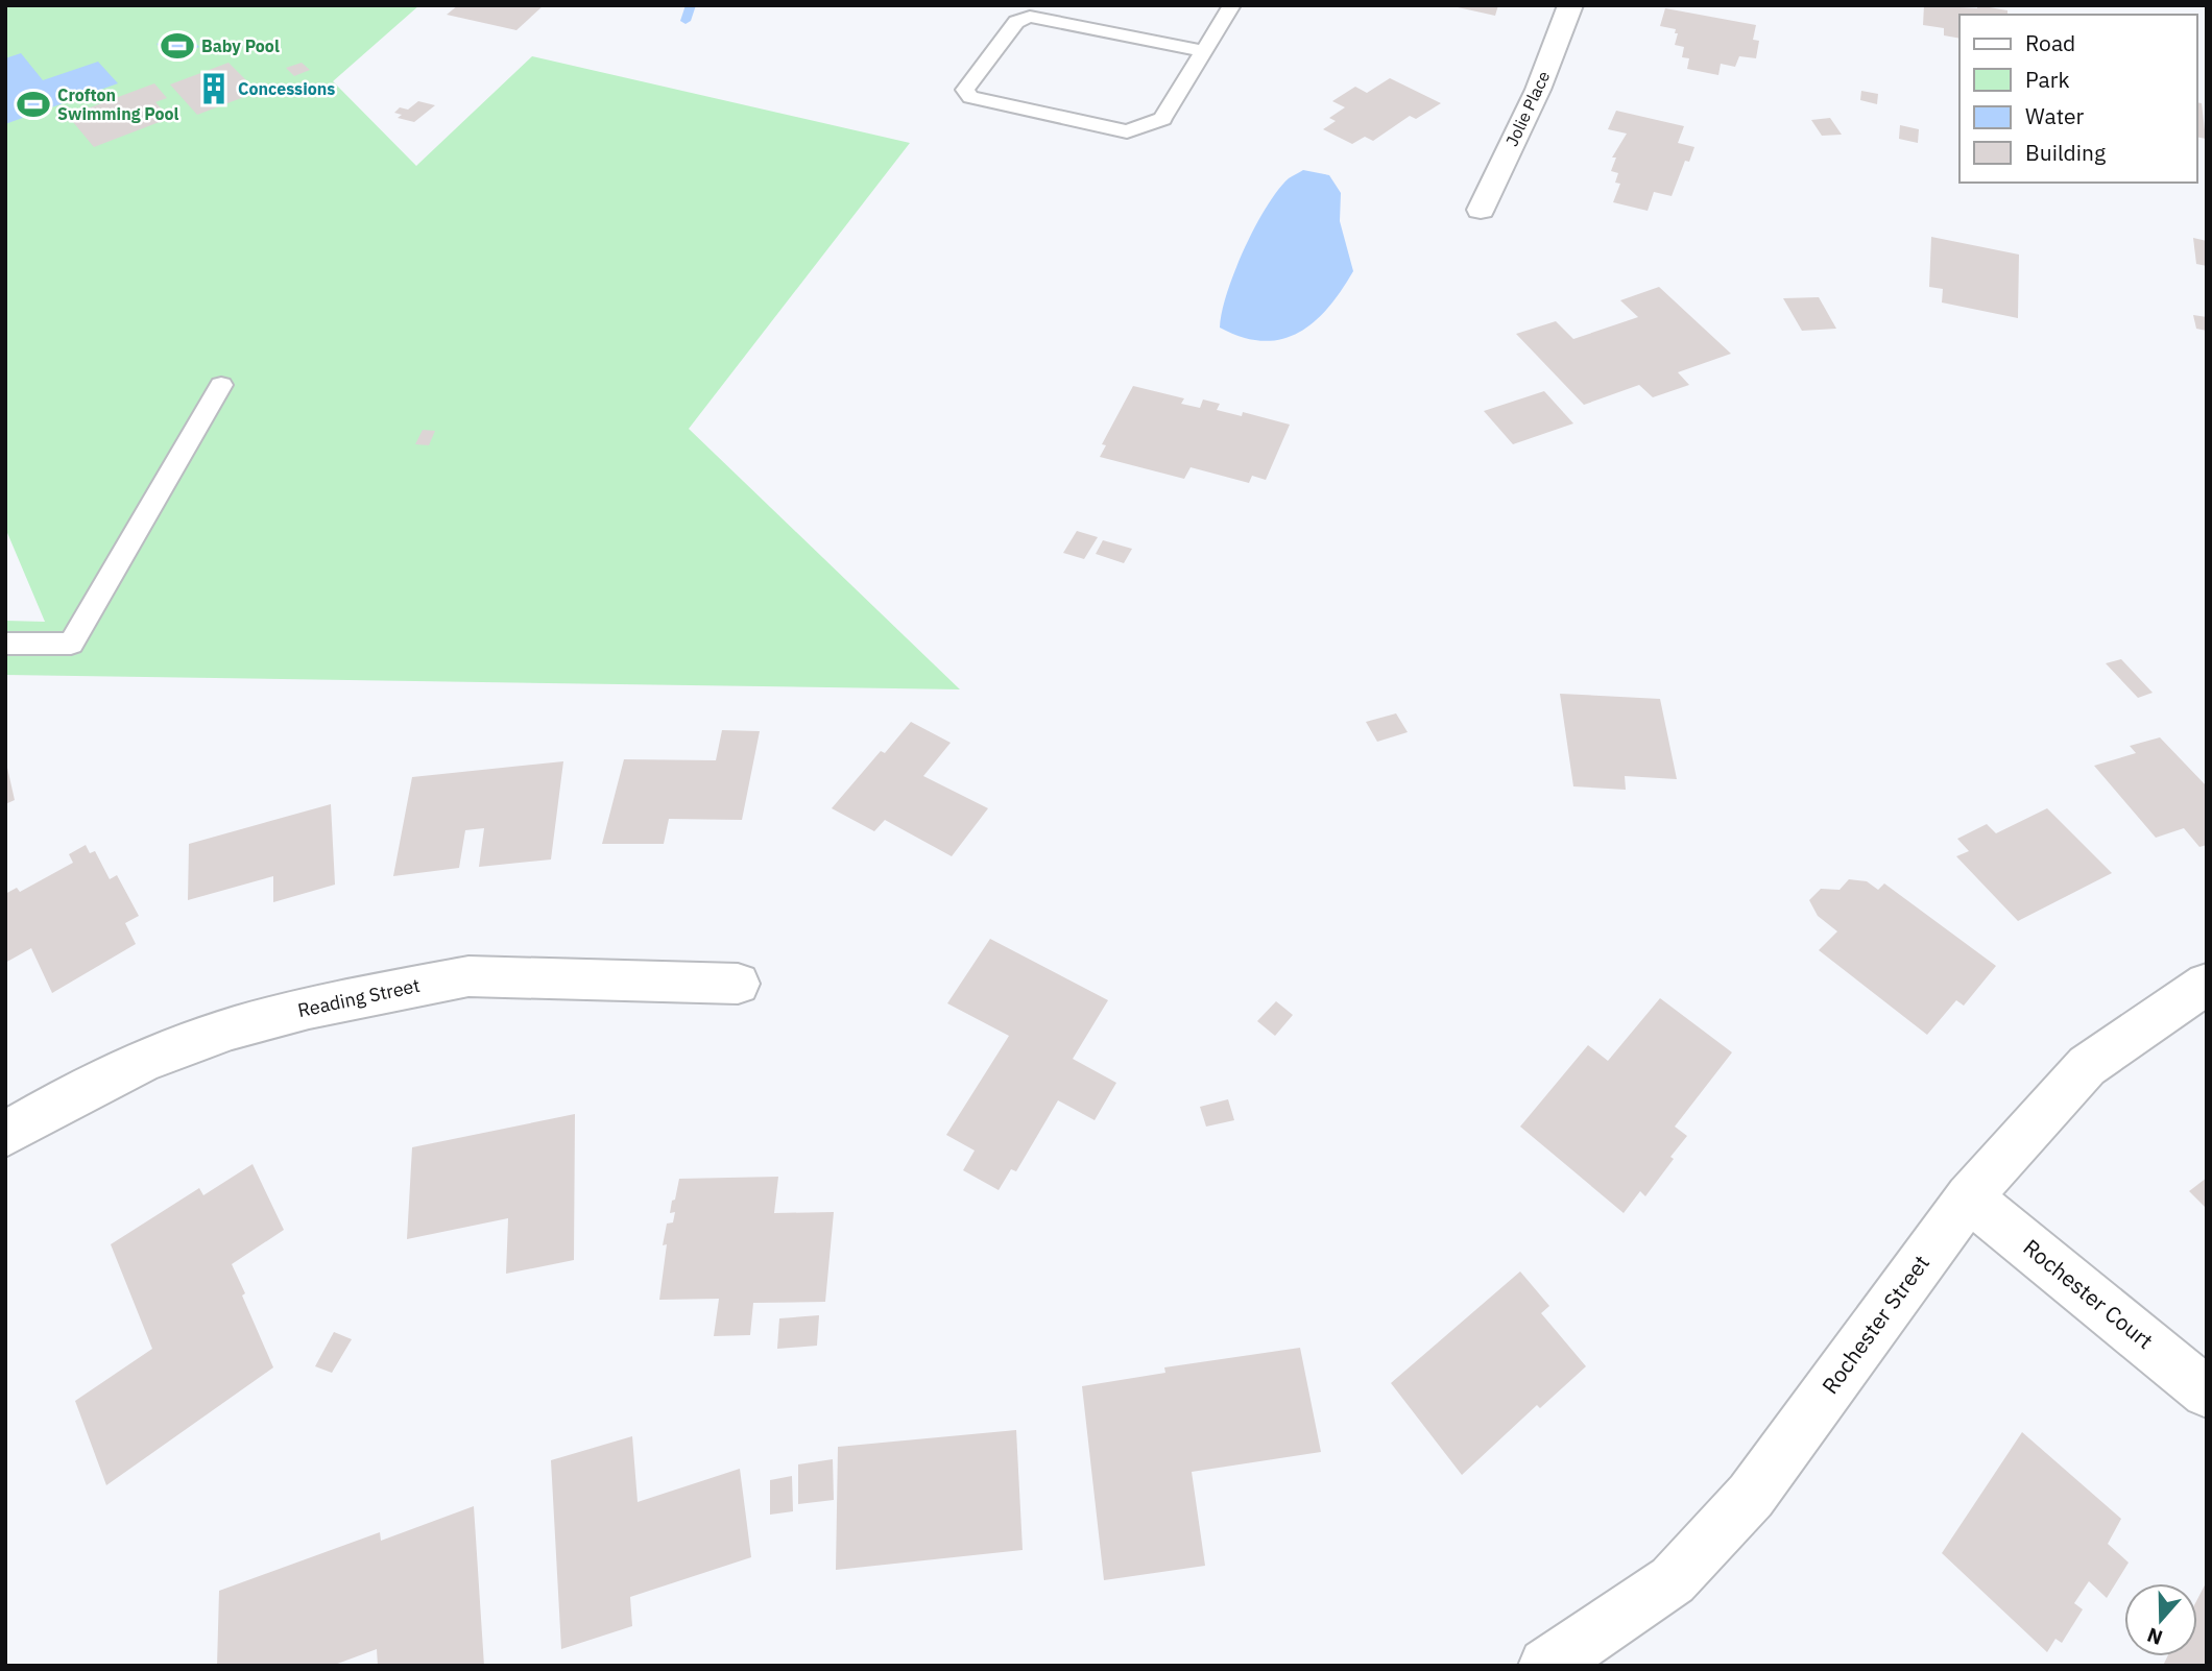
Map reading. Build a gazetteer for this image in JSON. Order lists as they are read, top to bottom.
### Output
{
  "streets": {
    "street": [
      "Jolie Place",
      "Reading Street",
      "Rochester Court",
      "Rochester Street"
    ]
  },
  "crossings": [
    ["Rochester Court", "Rochester Street"]
  ],
  "places": {
    "sports": ["Baby Pool", "Crofton Swimming Pool"],
    "building": ["Concessions"]
  },
  "legend": [
    "Road",
    "Park",
    "Water",
    "Building"
  ],
  "north": "bottom"
}
